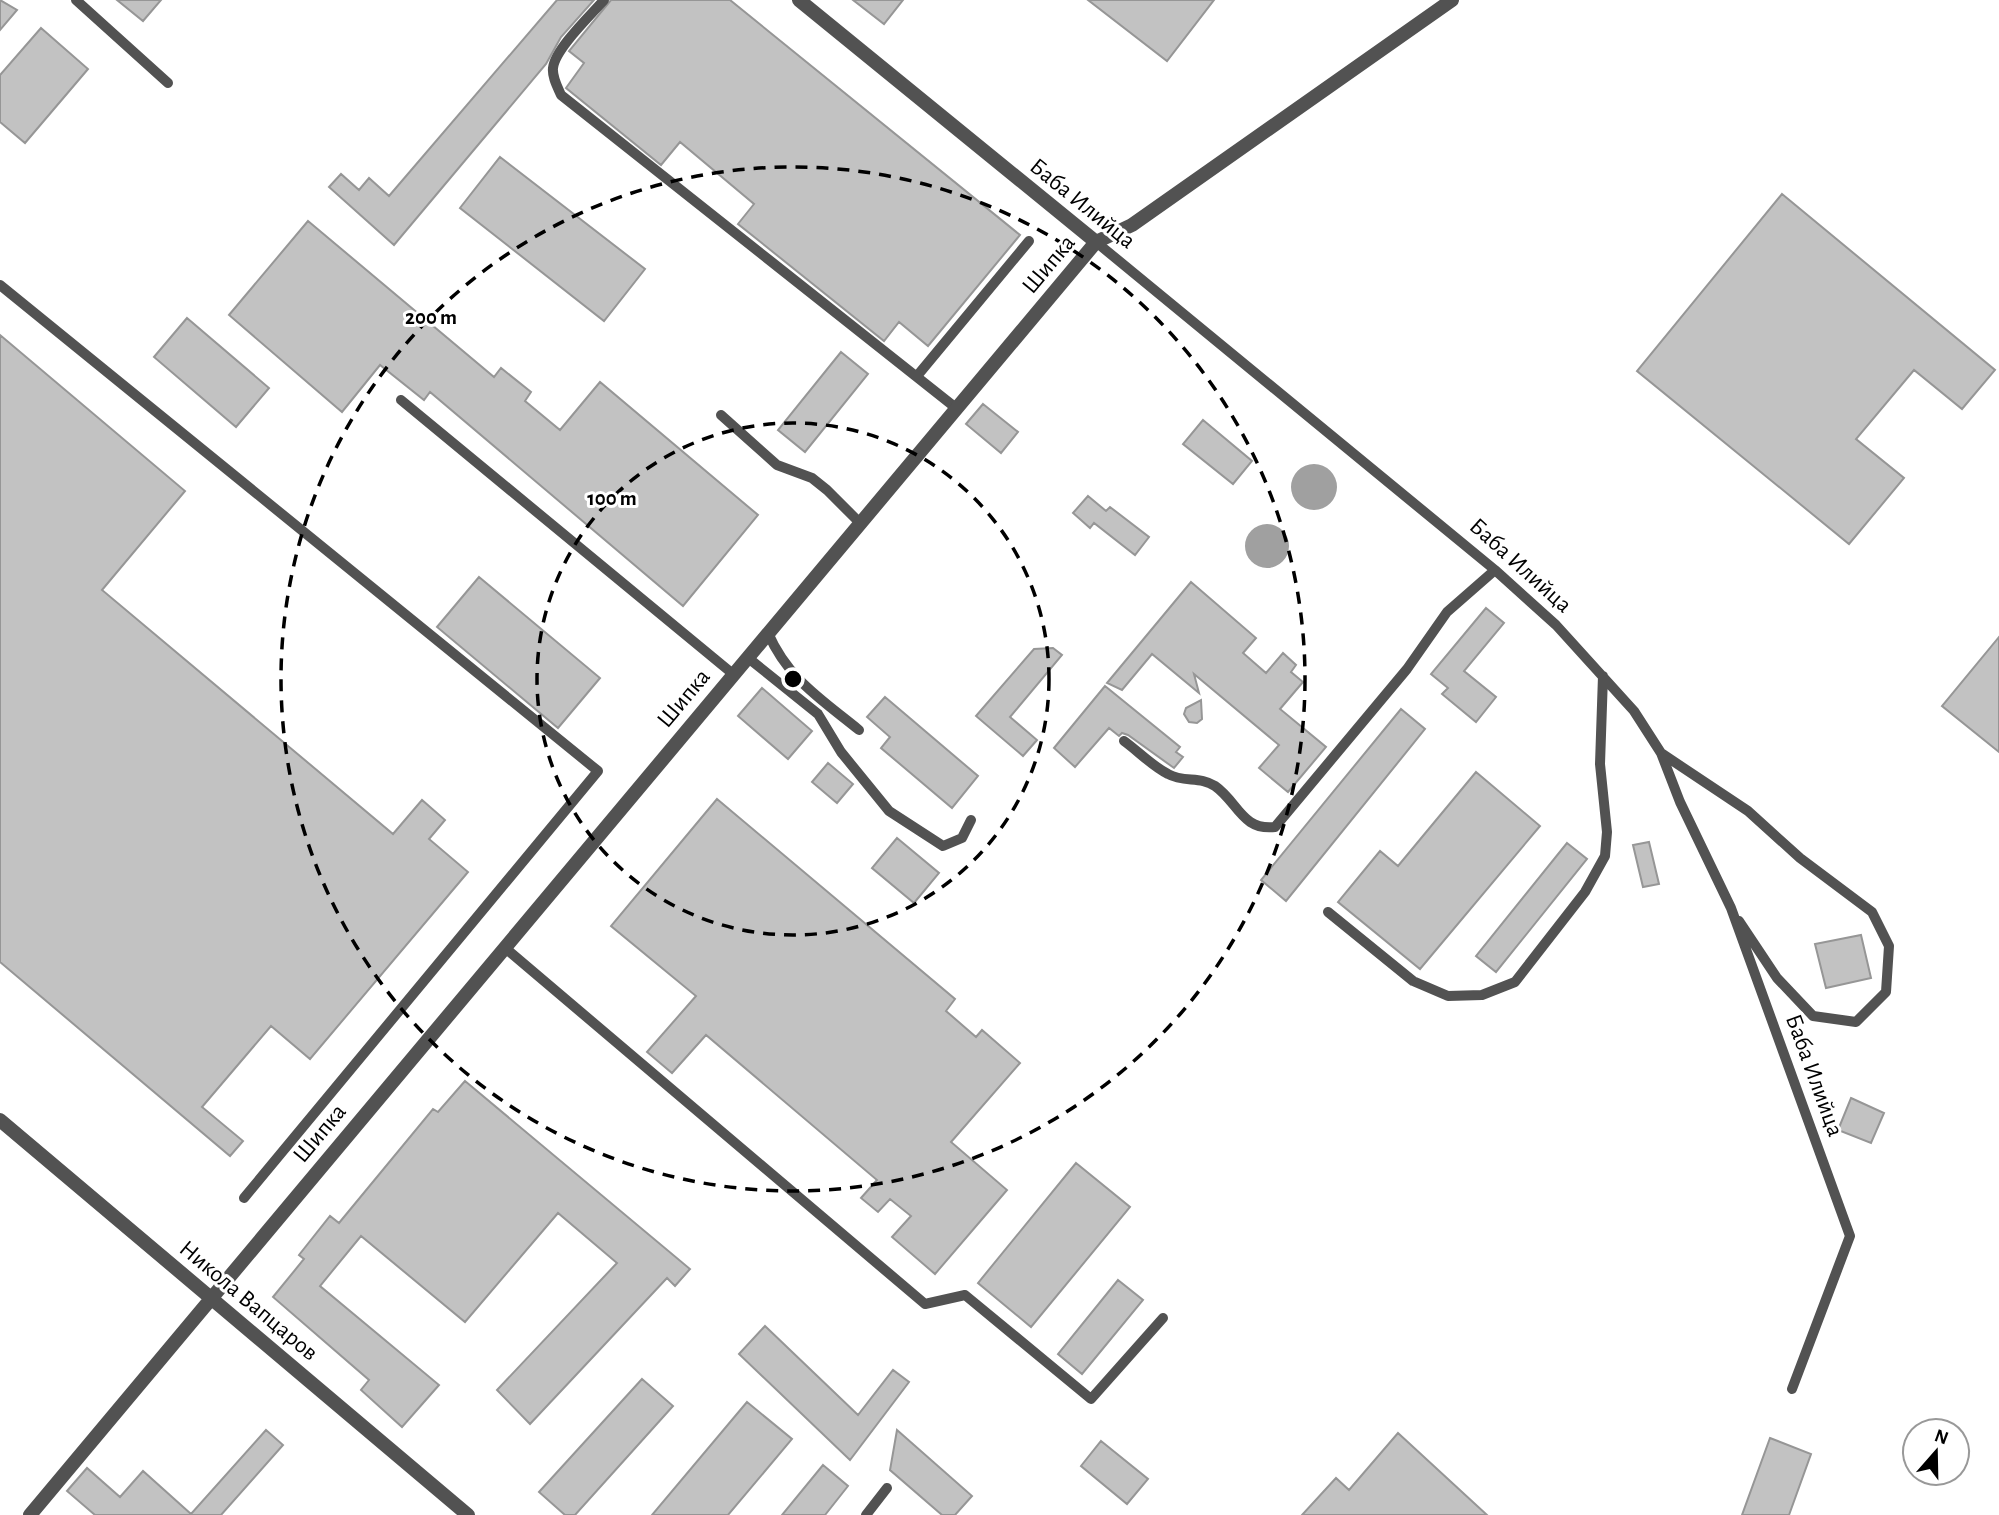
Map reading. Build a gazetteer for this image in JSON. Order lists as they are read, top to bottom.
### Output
{
  "streets": {
    "street": ["Баба Илийца", "Шипка", "Никола Вапцаров"]
  },
  "crossings": [
    ["Баба Илийца", "Шипка"],
    ["Шипка", "Никола Вапцаров"]
  ],
  "north": "top",
  "rings": ["200 m", "100 m"]
}
